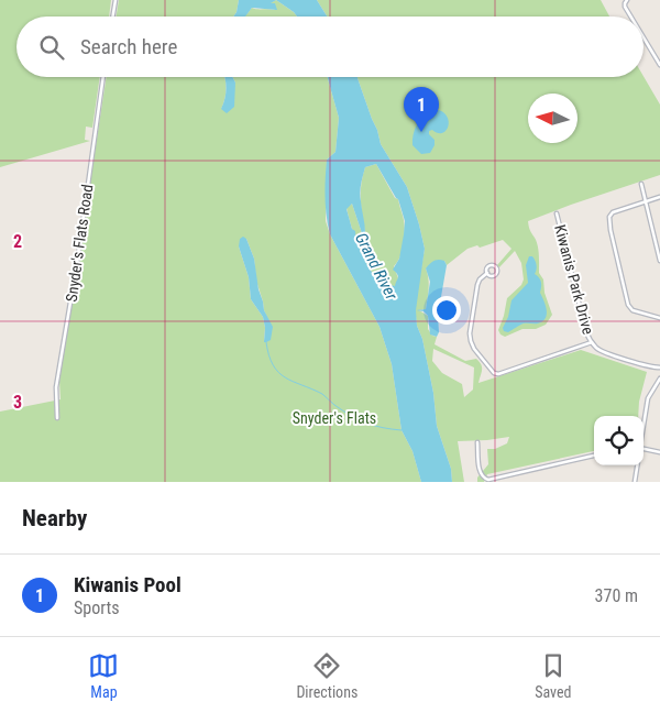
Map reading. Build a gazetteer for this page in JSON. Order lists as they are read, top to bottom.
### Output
{
  "streets": {
    "street": ["Snyder's Flats Road", "Kiwanis Park Drive"]
  },
  "water": ["Grand River"],
  "parks": ["Snyder's Flats"],
  "north": "left",
  "page": {
    "search": "Search here",
    "pins": "1",
    "heading": "Nearby",
    "list": [
      {
        "mark": "1",
        "name": "Kiwanis Pool",
        "note": "Sports",
        "value": "370 m"
      }
    ],
    "nav": ["Map", "Directions", "Saved"]
  },
  "grid": {
    "rows": ["2", "3"]
  }
}
